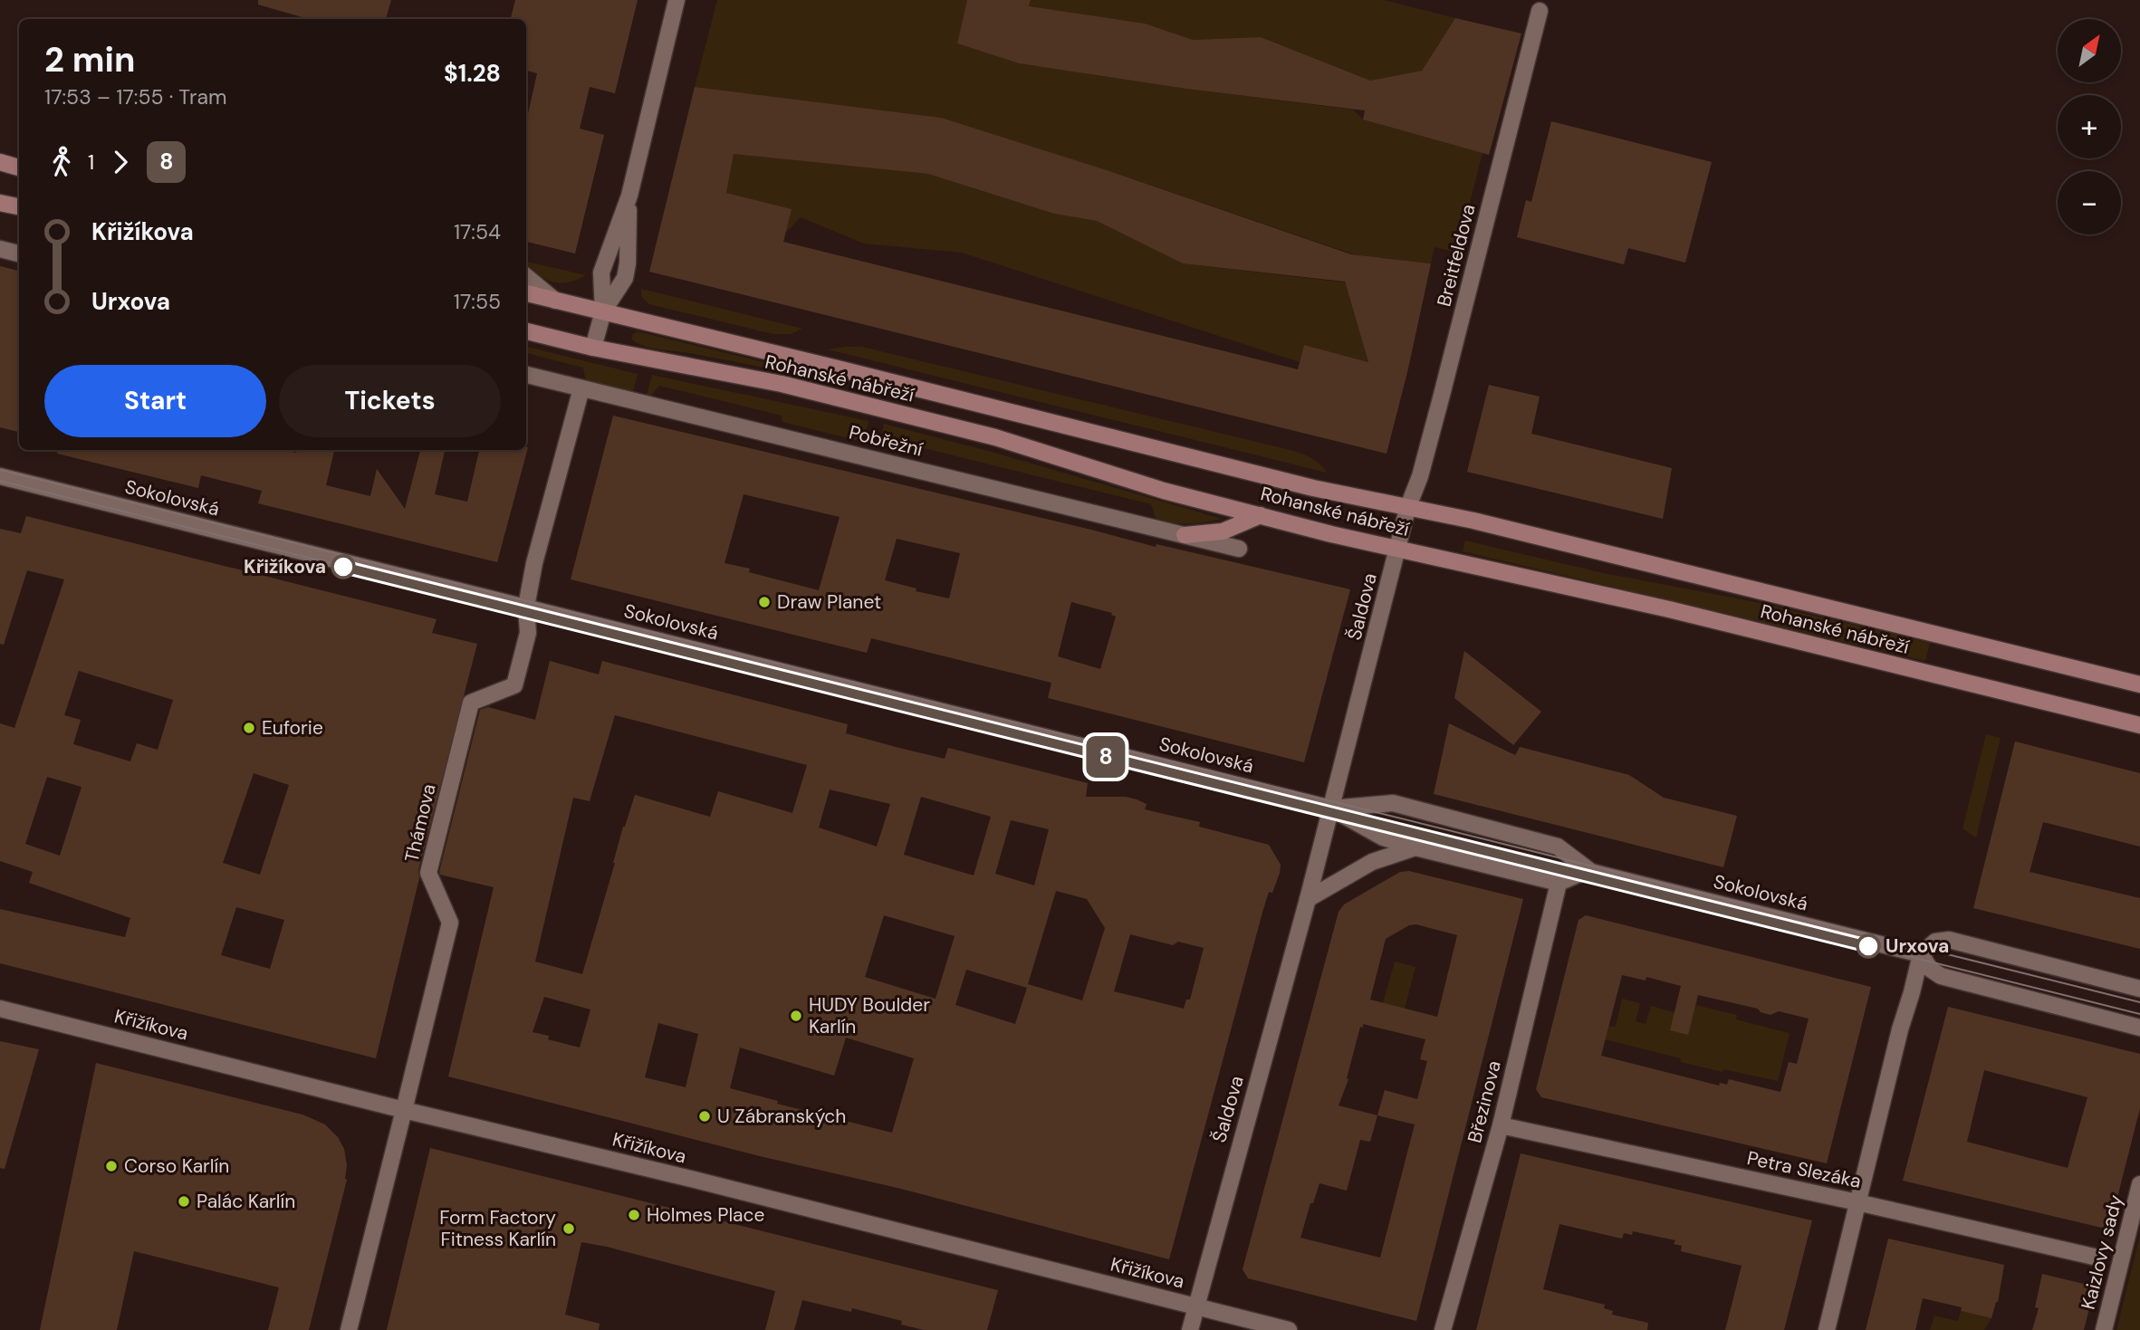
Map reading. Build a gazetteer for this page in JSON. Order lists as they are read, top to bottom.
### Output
{
  "streets": {
    "main road": ["Rohanské nábřeží"],
    "street": [
      "Breitfeldova",
      "Pobřežní",
      "Sokolovská",
      "Šaldova",
      "Thámova",
      "Křižíkova",
      "Březinova",
      "Petra Slezáka",
      "Kaizlovy sady"
    ]
  },
  "crossings": [
    ["Breitfeldova", "Rohanské nábřeží"],
    ["Breitfeldova", "Šaldova"],
    ["Rohanské nábřeží", "Šaldova"],
    ["Pobřežní", "Thámova"],
    ["Sokolovská", "Šaldova"],
    ["Sokolovská", "Thámova"],
    ["Sokolovská", "Březinova"],
    ["Šaldova", "Křižíkova"],
    ["Thámova", "Křižíkova"],
    ["Březinova", "Petra Slezáka"]
  ],
  "places": [
    "Křižíkova",
    "Draw Planet",
    "Euforie",
    "Urxova",
    "HUDY Boulder Karlín",
    "U Zábranských",
    "Corso Karlín",
    "Palác Karlín",
    "Holmes Place",
    "Form Factory Fitness Karlín"
  ],
  "lines": ["tram line 8"],
  "north": "top right",
  "page": {
    "on_map": "8",
    "map_buttons": ["+", "−"],
    "heading": ["2 min", "17:53 – 17:55 · Tram", "$1.28"],
    "legs": ["1", "8"],
    "list": [
      {
        "name": "Křižíkova",
        "value": "17:54"
      },
      {
        "name": "Urxova",
        "value": "17:55"
      }
    ],
    "buttons": ["Start", "Tickets"]
  }
}
